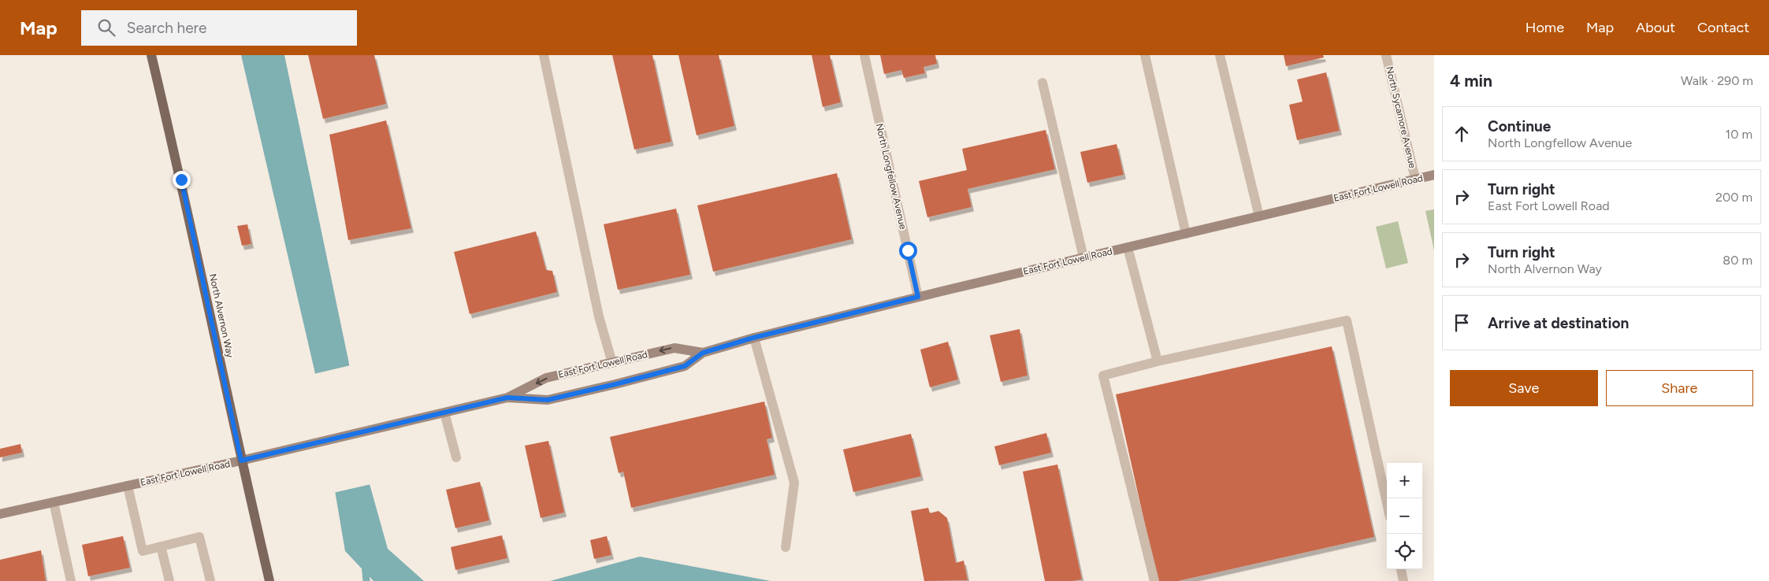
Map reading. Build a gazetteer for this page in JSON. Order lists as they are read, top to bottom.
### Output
{
  "streets": {
    "main road": ["East Fort Lowell Road", "North Alvernon Way"],
    "street": ["North Sycamore Avenue", "North Longfellow Avenue"]
  },
  "crossings": [
    ["North Sycamore Avenue", "East Fort Lowell Road"],
    ["North Longfellow Avenue", "East Fort Lowell Road"],
    ["East Fort Lowell Road", "North Alvernon Way"]
  ],
  "page": {
    "header": "Map",
    "search": "Search here",
    "nav": [
      "Home",
      "Map",
      "About",
      "Contact"
    ],
    "heading": ["4 min", "Walk · 290 m"],
    "list": [
      ["Continue", "North Longfellow Avenue", "10 m"],
      ["Turn right", "East Fort Lowell Road", "200 m"],
      ["Turn right", "North Alvernon Way", "80 m"],
      "Arrive at destination"
    ],
    "buttons": ["Save", "Share"],
    "map_buttons": ["+", "−"]
  }
}
